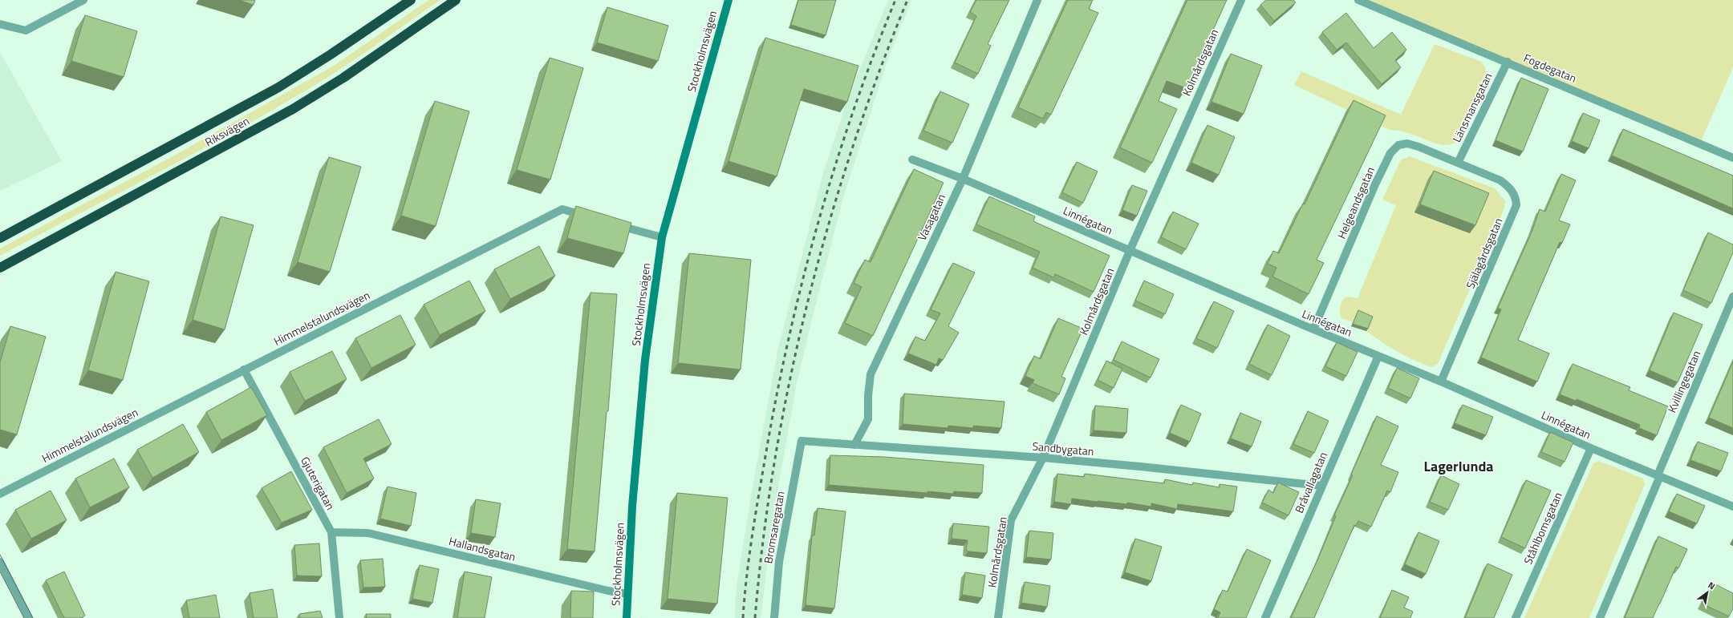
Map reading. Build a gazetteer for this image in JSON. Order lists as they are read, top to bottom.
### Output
{
  "streets": {
    "highway": ["Riksvägen"],
    "main road": ["Stockholmsvägen"],
    "street": [
      "Kolmårdsgatan",
      "Fogdegatan",
      "Länsmansgatan",
      "Helgeandsgatan",
      "Vasagatan",
      "Linnégatan",
      "Själagårdsgatan",
      "Himmelstalundsvägen",
      "Kvillingegatan",
      "Sandbygatan",
      "Bråvallagatan",
      "Gjuterigatan",
      "Bromsaregatan",
      "Ståhlbomsgatan",
      "Hallandsgatan"
    ]
  },
  "crossings": [
    ["Stockholmsvägen", "Hallandsgatan"],
    ["Kolmårdsgatan", "Linnégatan"],
    ["Kolmårdsgatan", "Sandbygatan"],
    ["Fogdegatan", "Länsmansgatan"],
    ["Länsmansgatan", "Helgeandsgatan"],
    ["Länsmansgatan", "Själagårdsgatan"],
    ["Helgeandsgatan", "Linnégatan"],
    ["Helgeandsgatan", "Själagårdsgatan"],
    ["Vasagatan", "Linnégatan"],
    ["Vasagatan", "Sandbygatan"],
    ["Linnégatan", "Själagårdsgatan"],
    ["Linnégatan", "Kvillingegatan"],
    ["Linnégatan", "Bråvallagatan"],
    ["Linnégatan", "Ståhlbomsgatan"],
    ["Himmelstalundsvägen", "Gjuterigatan"],
    ["Sandbygatan", "Bråvallagatan"],
    ["Sandbygatan", "Bromsaregatan"],
    ["Gjuterigatan", "Hallandsgatan"]
  ],
  "districts": ["Lagerlunda"],
  "north": "top right"
}
